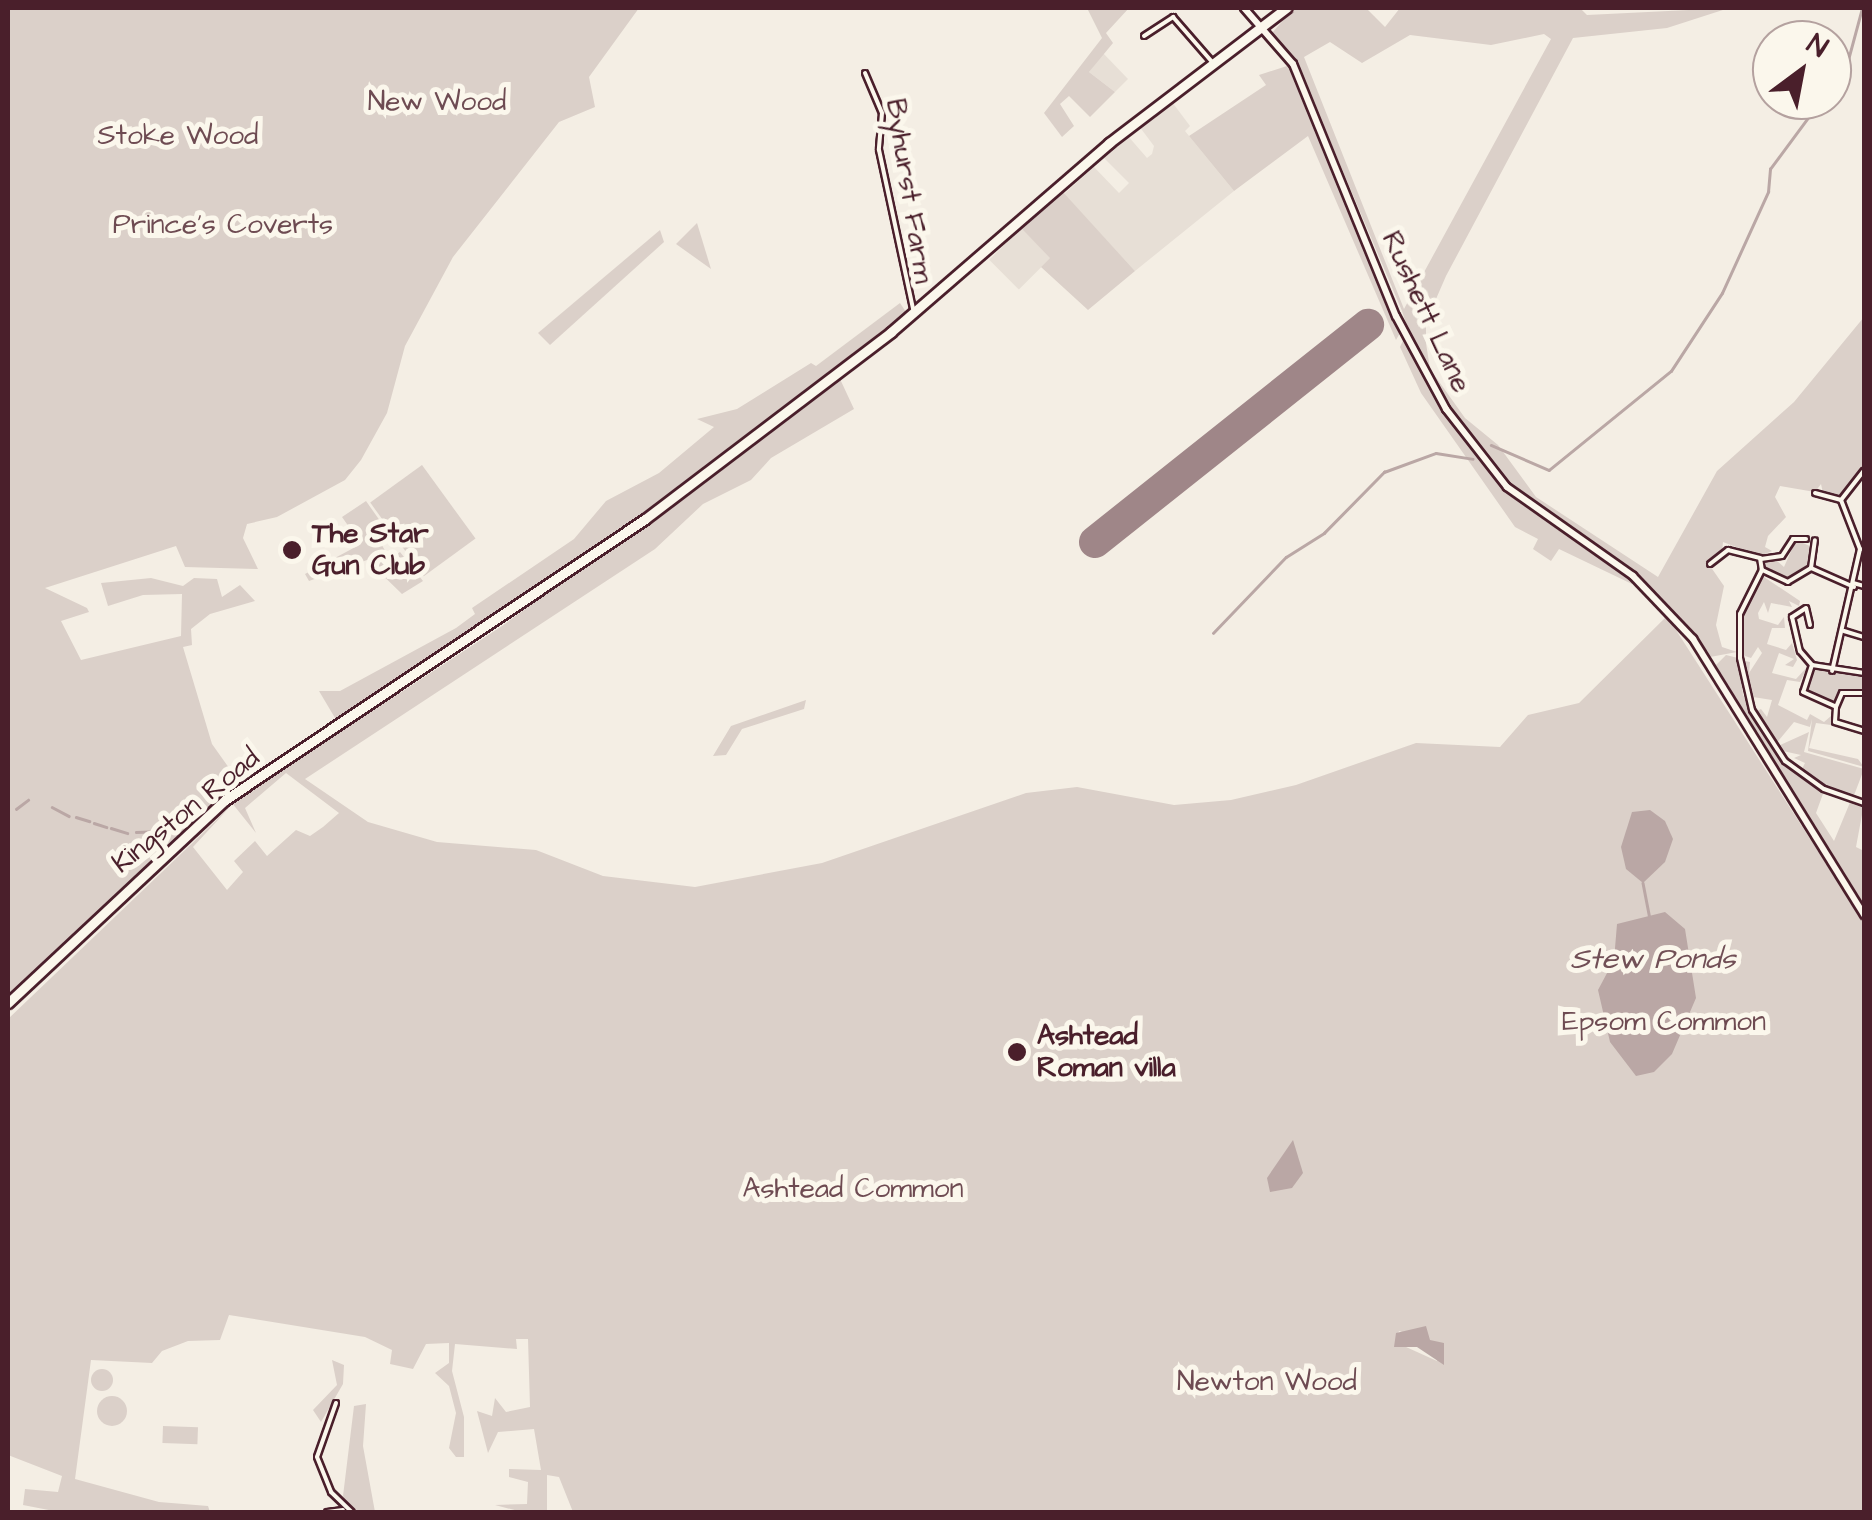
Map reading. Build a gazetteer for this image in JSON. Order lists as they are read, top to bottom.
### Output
{
  "streets": {
    "highway": ["Kingston Road"],
    "main road": ["Rushett Lane"],
    "street": ["Byhurst Farm"]
  },
  "crossings": [
    ["Byhurst Farm", "Kingston Road"],
    ["Rushett Lane", "Kingston Road"]
  ],
  "water": ["Stew Ponds"],
  "parks": [
    "New Wood",
    "Stoke Wood",
    "Prince's Coverts",
    "Epsom Common",
    "Ashtead Common",
    "Newton Wood"
  ],
  "places": ["The Star Gun Club", "Ashtead Roman villa"],
  "north": "top right"
}
